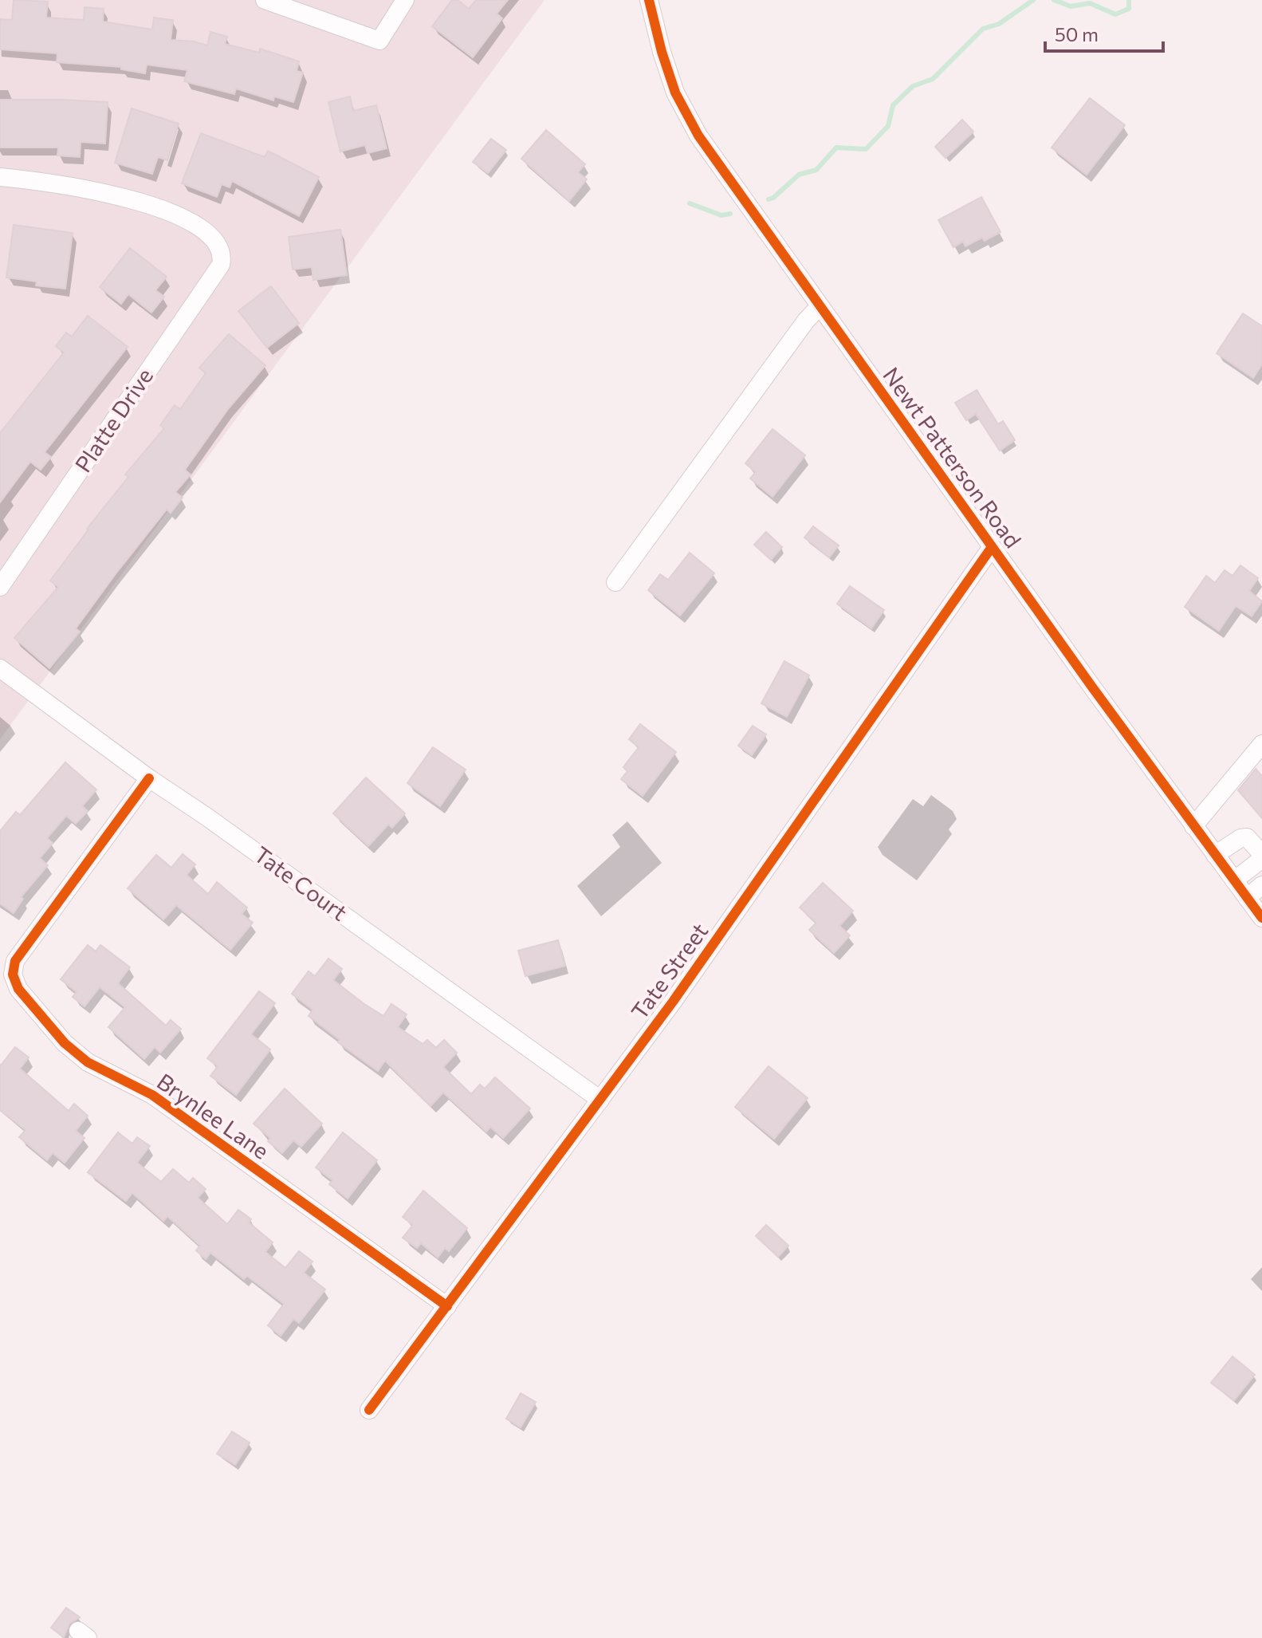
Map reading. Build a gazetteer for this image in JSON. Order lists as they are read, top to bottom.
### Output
{
  "streets": {
    "street": [
      "Platte Drive",
      "Newt Patterson Road",
      "Tate Court",
      "Tate Street",
      "Brynlee Lane"
    ]
  },
  "crossings": [
    ["Newt Patterson Road", "Tate Street"],
    ["Tate Court", "Tate Street"],
    ["Tate Court", "Brynlee Lane"],
    ["Tate Street", "Brynlee Lane"]
  ],
  "scale_bar": "50 m"
}
